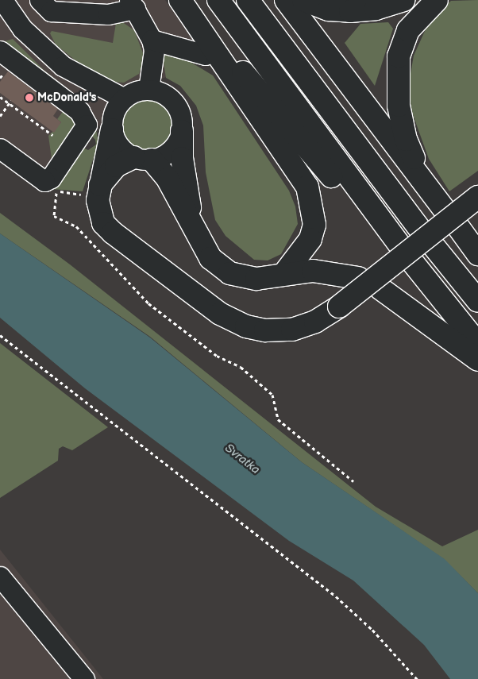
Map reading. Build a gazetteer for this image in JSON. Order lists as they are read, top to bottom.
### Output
{
  "water": ["Svratka"],
  "places": ["McDonald's"]
}
